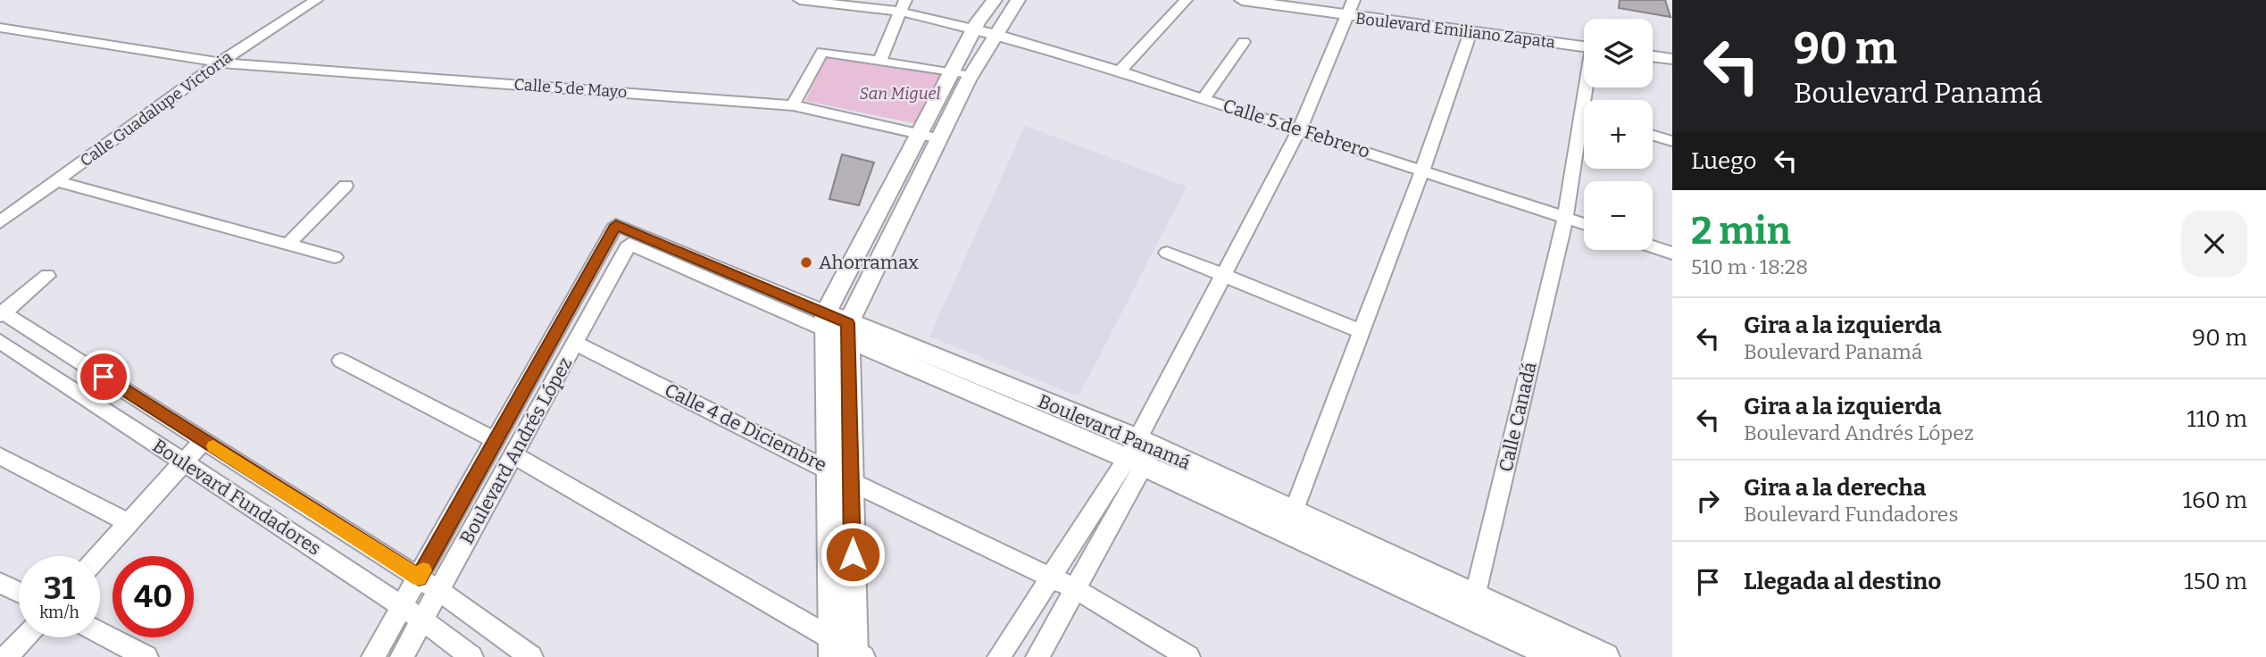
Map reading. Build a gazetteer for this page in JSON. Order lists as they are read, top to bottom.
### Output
{
  "streets": {
    "street": [
      "Boulevard Emiliano Zapata",
      "Calle 5 de Mayo",
      "Calle Guadalupe Victoria",
      "Calle 5 de Febrero",
      "Calle Canadá",
      "Calle 4 de Diciembre",
      "Boulevard Panamá",
      "Boulevard Andrés López",
      "Boulevard Fundadores"
    ]
  },
  "crossings": [
    ["Calle 5 de Mayo", "Calle Guadalupe Victoria"],
    ["Calle 5 de Febrero", "Calle Canadá"],
    ["Calle Canadá", "Boulevard Panamá"],
    ["Calle 4 de Diciembre", "Boulevard Andrés López"],
    ["Boulevard Panamá", "Boulevard Andrés López"],
    ["Boulevard Andrés López", "Boulevard Fundadores"]
  ],
  "parks": ["San Miguel"],
  "places": ["Ahorramax"],
  "page": {
    "turn": ["90 m", "Boulevard Panamá"],
    "map_buttons": ["+", "−"],
    "then": "Luego",
    "heading": ["2 min", "510 m · 18:28"],
    "list": [
      {
        "name": "Gira a la izquierda",
        "note": "Boulevard Panamá",
        "value": "90 m"
      },
      {
        "name": "Gira a la izquierda",
        "note": "Boulevard Andrés López",
        "value": "110 m"
      },
      {
        "name": "Gira a la derecha",
        "note": "Boulevard Fundadores",
        "value": "160 m"
      },
      {
        "name": "Llegada al destino",
        "value": "150 m"
      }
    ],
    "speed": "31 km/h",
    "limit": "40"
  }
}
